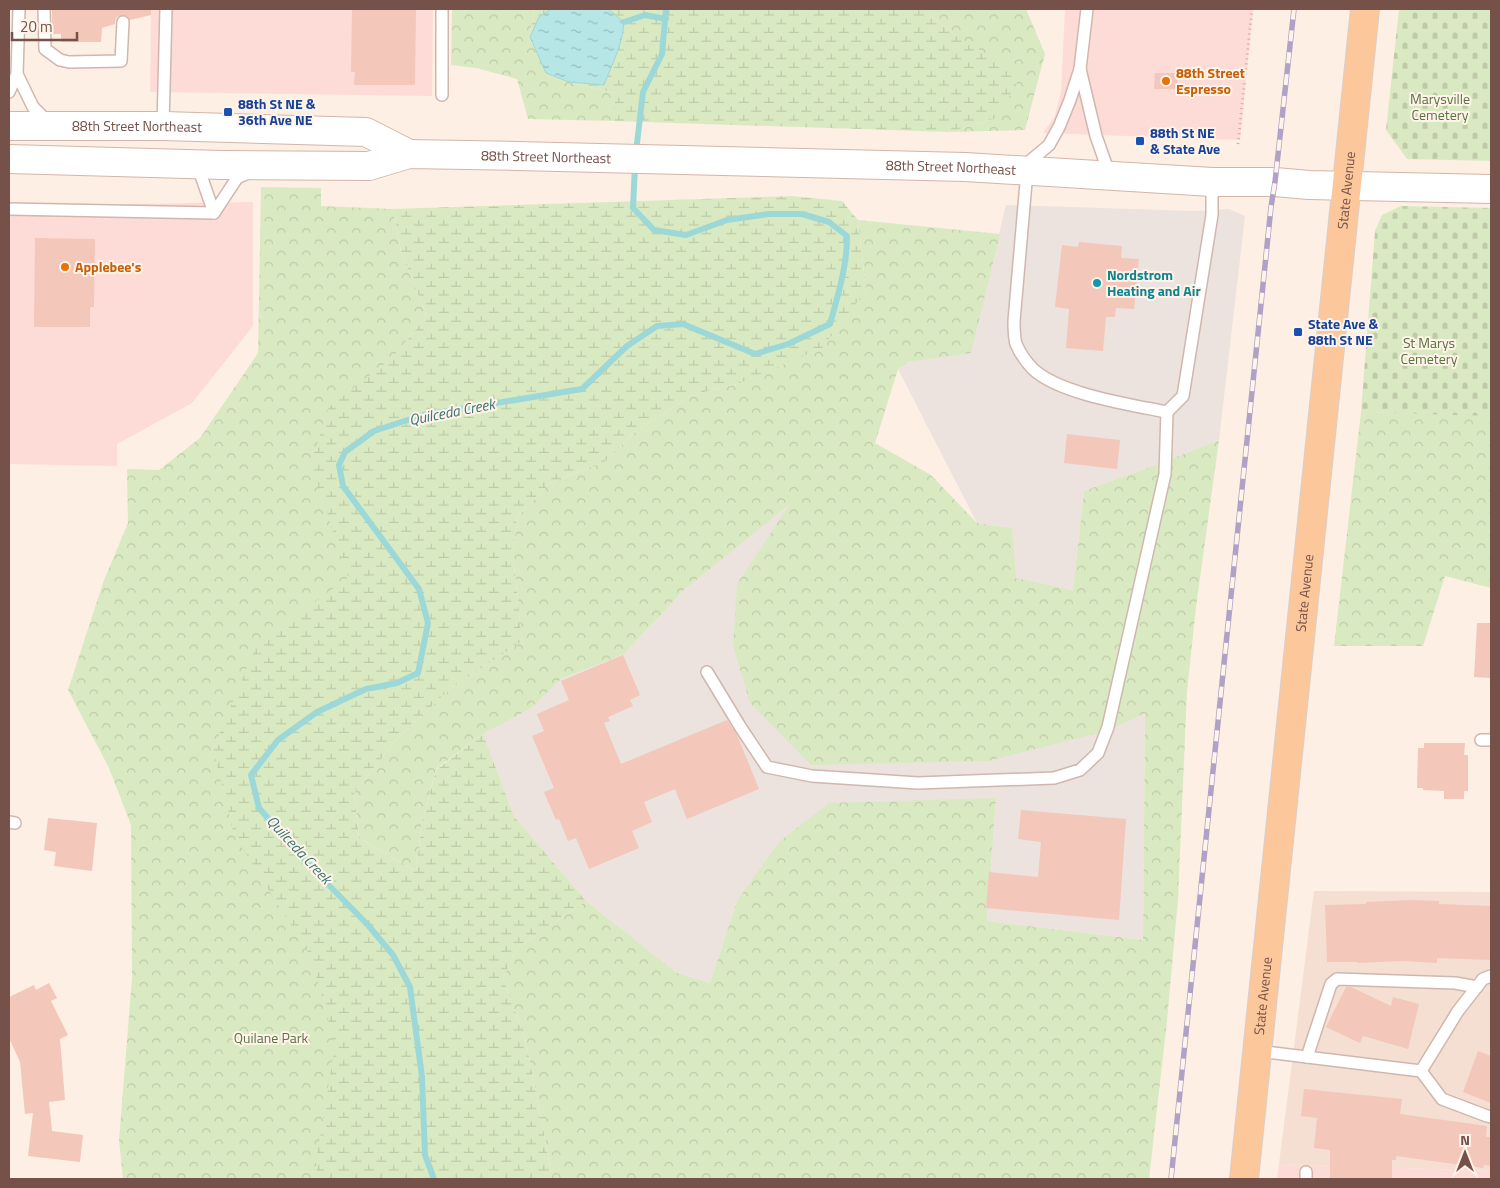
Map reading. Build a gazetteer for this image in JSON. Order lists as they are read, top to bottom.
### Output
{
  "streets": {
    "main road": ["88th Street Northeast", "State Avenue"]
  },
  "crossings": [
    ["88th Street Northeast", "State Avenue"]
  ],
  "water": ["Quilceda Creek"],
  "parks": ["Marysville Cemetery", "St Marys Cemetery", "Quilane Park"],
  "places": {
    "other": ["88th Street Espresso", "Applebee's", "Nordstrom Heating and Air"],
    "transit": ["88th St NE & 36th Ave NE", "88th St NE & State Ave", "State Ave & 88th St NE"]
  },
  "scale_bar": "20 m",
  "north": "top"
}
